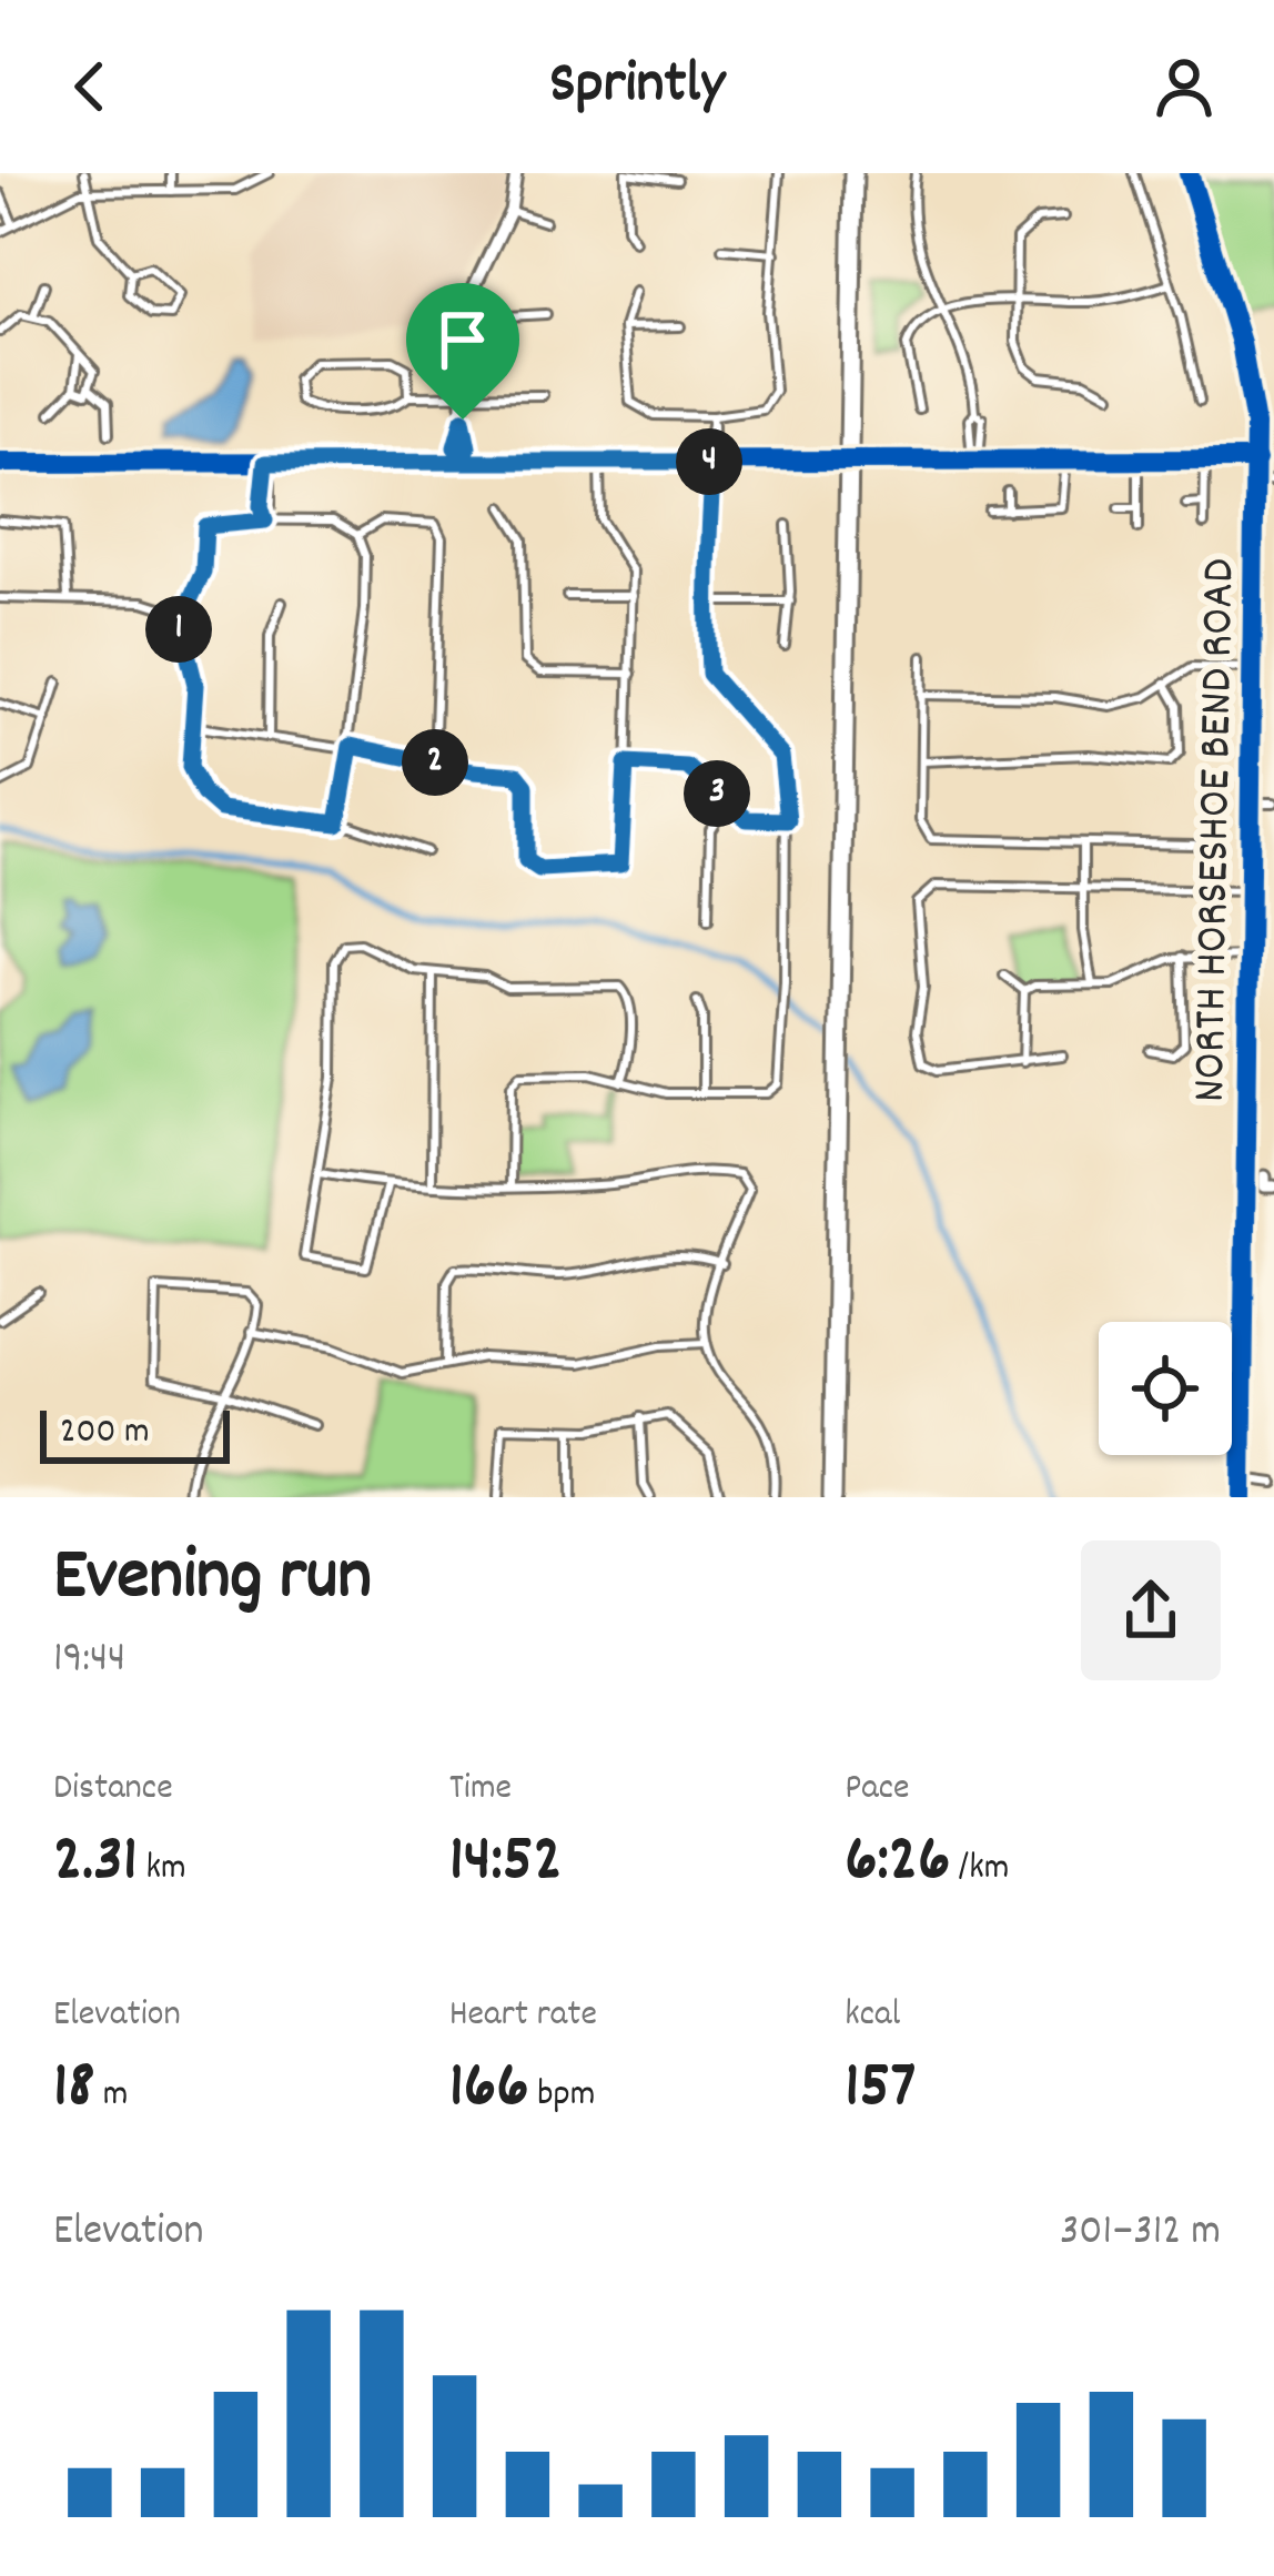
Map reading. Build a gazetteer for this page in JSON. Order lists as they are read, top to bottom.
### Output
{
  "streets": {
    "street": ["NORTH HORSESHOE BEND ROAD"]
  },
  "scale_bar": "200 m",
  "page": {
    "header": "Sprintly",
    "pins": [
      "4",
      "1",
      "2",
      "3"
    ],
    "scale": "200 m",
    "heading": ["Evening run", "19:44"],
    "stats": [
      ["Distance", "2.31 km"],
      ["Time", "14:52"],
      ["Pace", "6:26 /km"],
      ["Elevation", "18 m"],
      ["Heart rate", "166 bpm"],
      ["kcal", "157"]
    ],
    "chart": ["Elevation", "301–312 m"]
  }
}
